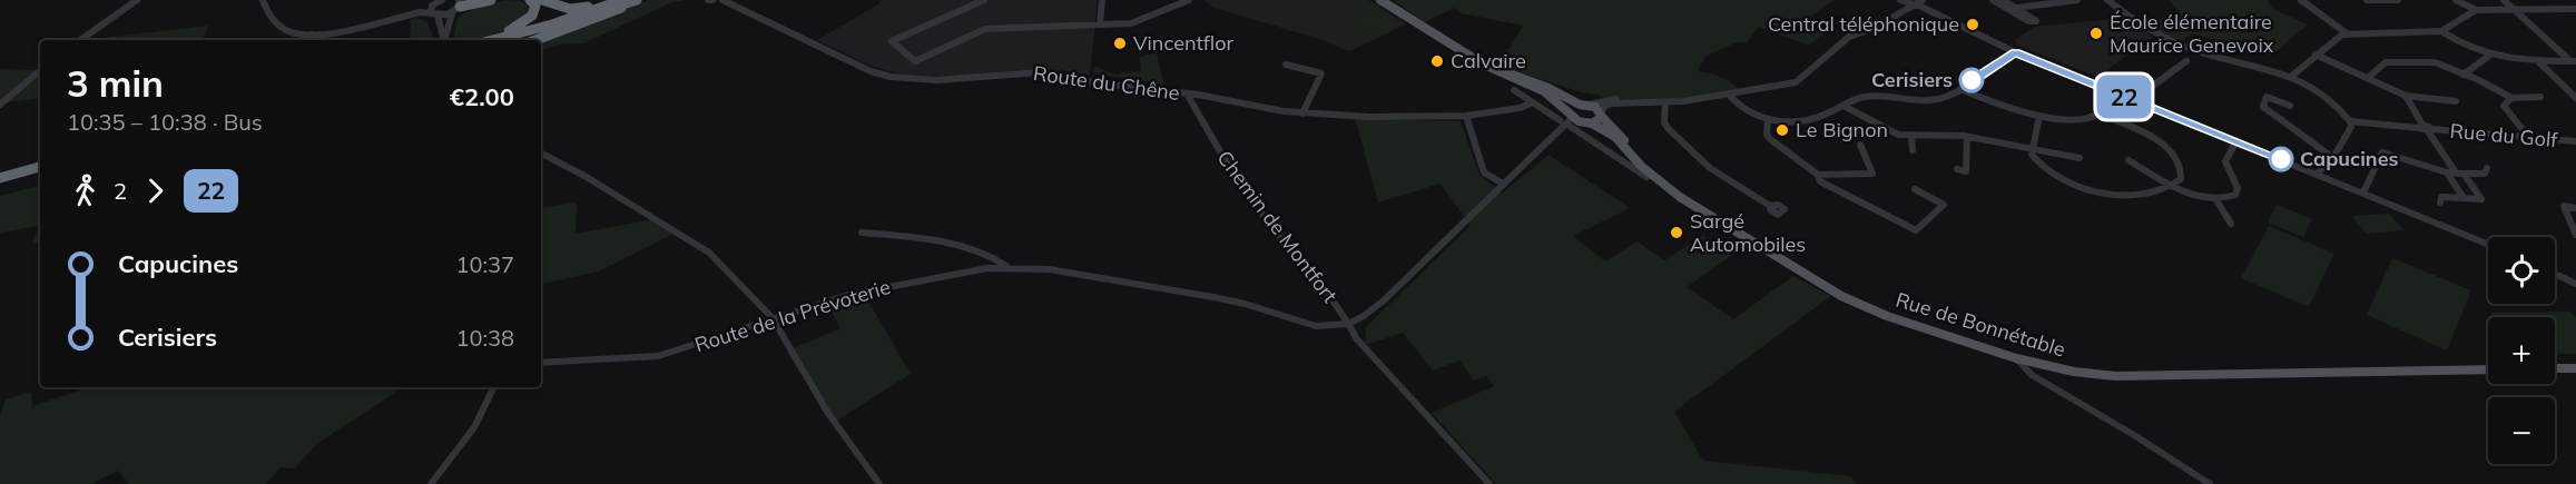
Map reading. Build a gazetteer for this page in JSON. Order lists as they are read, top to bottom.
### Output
{
  "streets": {
    "main road": ["Rue de Bonnétable"],
    "street": [
      "Route du Chêne",
      "Rue du Golf",
      "Chemin de Montfort",
      "Route de la Prévoterie"
    ]
  },
  "crossings": [
    ["Route du Chêne", "Chemin de Montfort"],
    ["Chemin de Montfort", "Route de la Prévoterie"]
  ],
  "places": [
    "Central téléphonique",
    "École élémentaire Maurice Genevoix",
    "Vincentflor",
    "Calvaire",
    "Cerisiers",
    "Le Bignon",
    "Capucines",
    "Sargé Automobiles"
  ],
  "lines": ["bus line 22"],
  "page": {
    "on_map": "22",
    "heading": ["3 min", "10:35 – 10:38 · Bus", "€2.00"],
    "legs": ["2", "22"],
    "list": [
      {
        "name": "Capucines",
        "value": "10:37"
      },
      {
        "name": "Cerisiers",
        "value": "10:38"
      }
    ],
    "map_buttons": ["+", "−"]
  }
}
